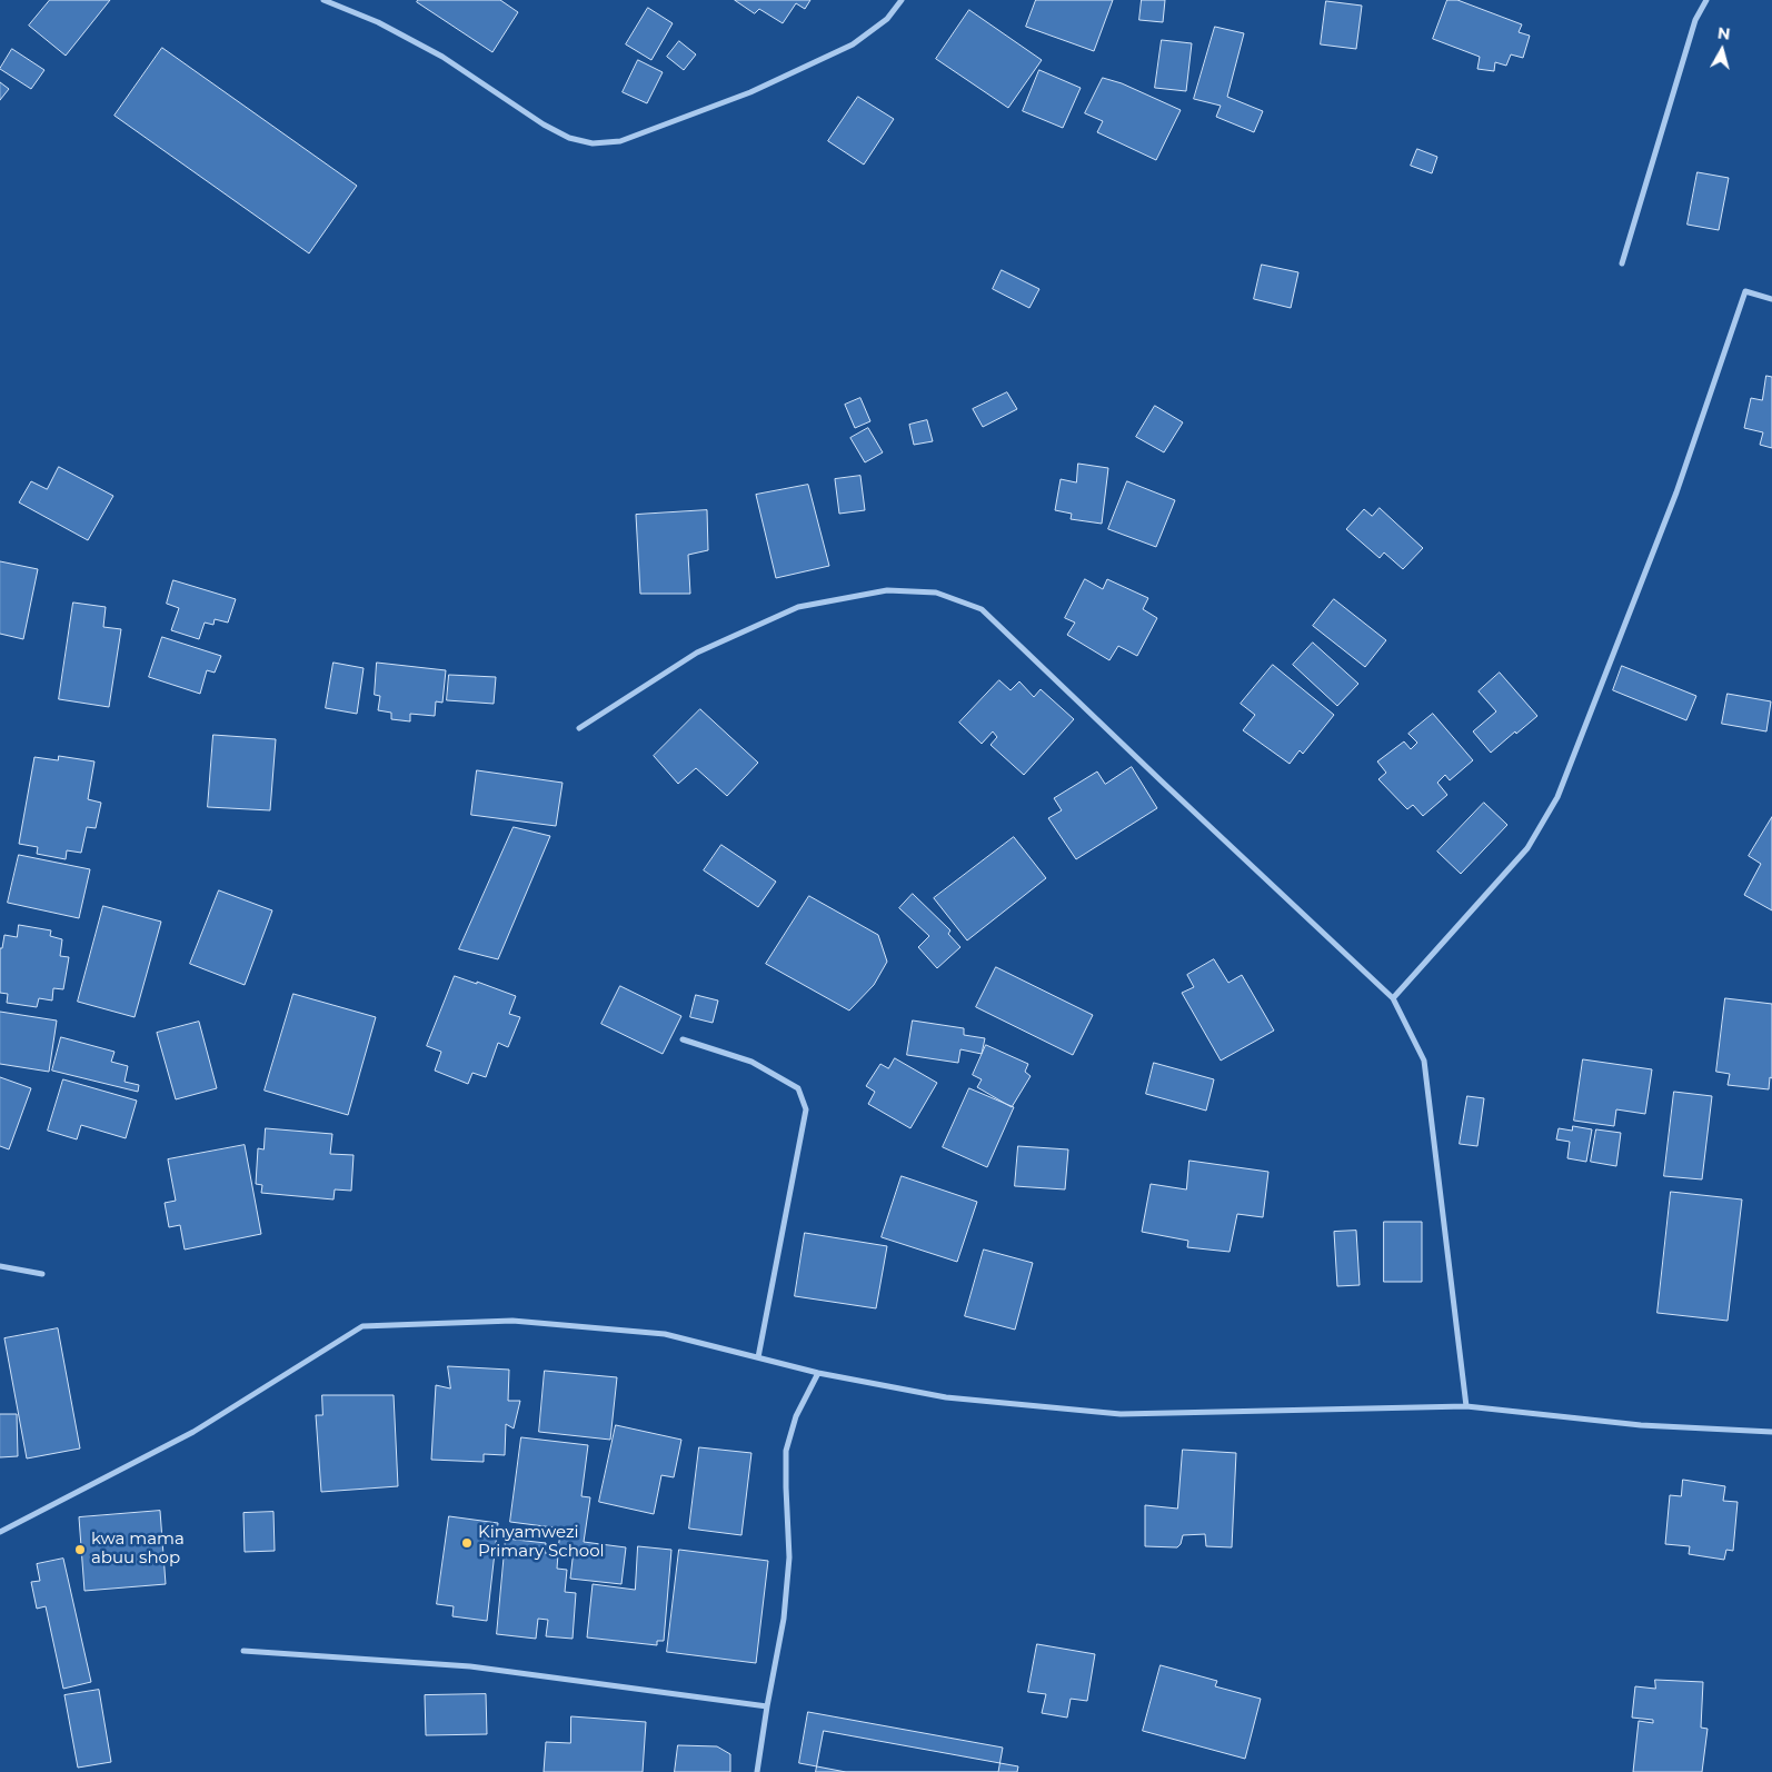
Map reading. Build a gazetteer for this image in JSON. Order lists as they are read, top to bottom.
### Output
{
  "places": ["Kinyamwezi Primary School", "kwa mama abuu shop"],
  "north": "top"
}
